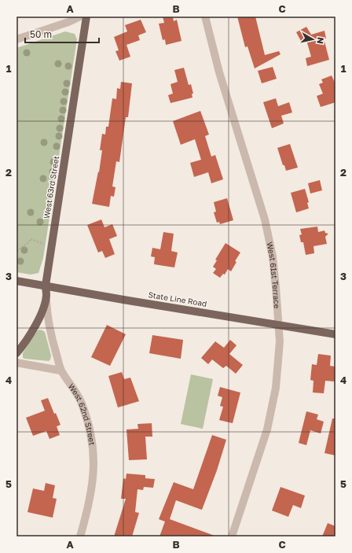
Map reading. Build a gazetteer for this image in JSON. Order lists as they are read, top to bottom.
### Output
{
  "streets": {
    "main road": ["West 63rd Street", "State Line Road"],
    "street": ["West 61st Terrace", "West 62nd Street"]
  },
  "crossings": [
    ["West 63rd Street", "State Line Road"],
    ["West 63rd Street", "West 62nd Street"],
    ["West 61st Terrace", "State Line Road"]
  ],
  "scale_bar": "50 m",
  "north": "right",
  "grid": {
    "columns": ["A", "B", "C"],
    "rows": [
      "1",
      "2",
      "3",
      "4",
      "5"
    ]
  }
}
